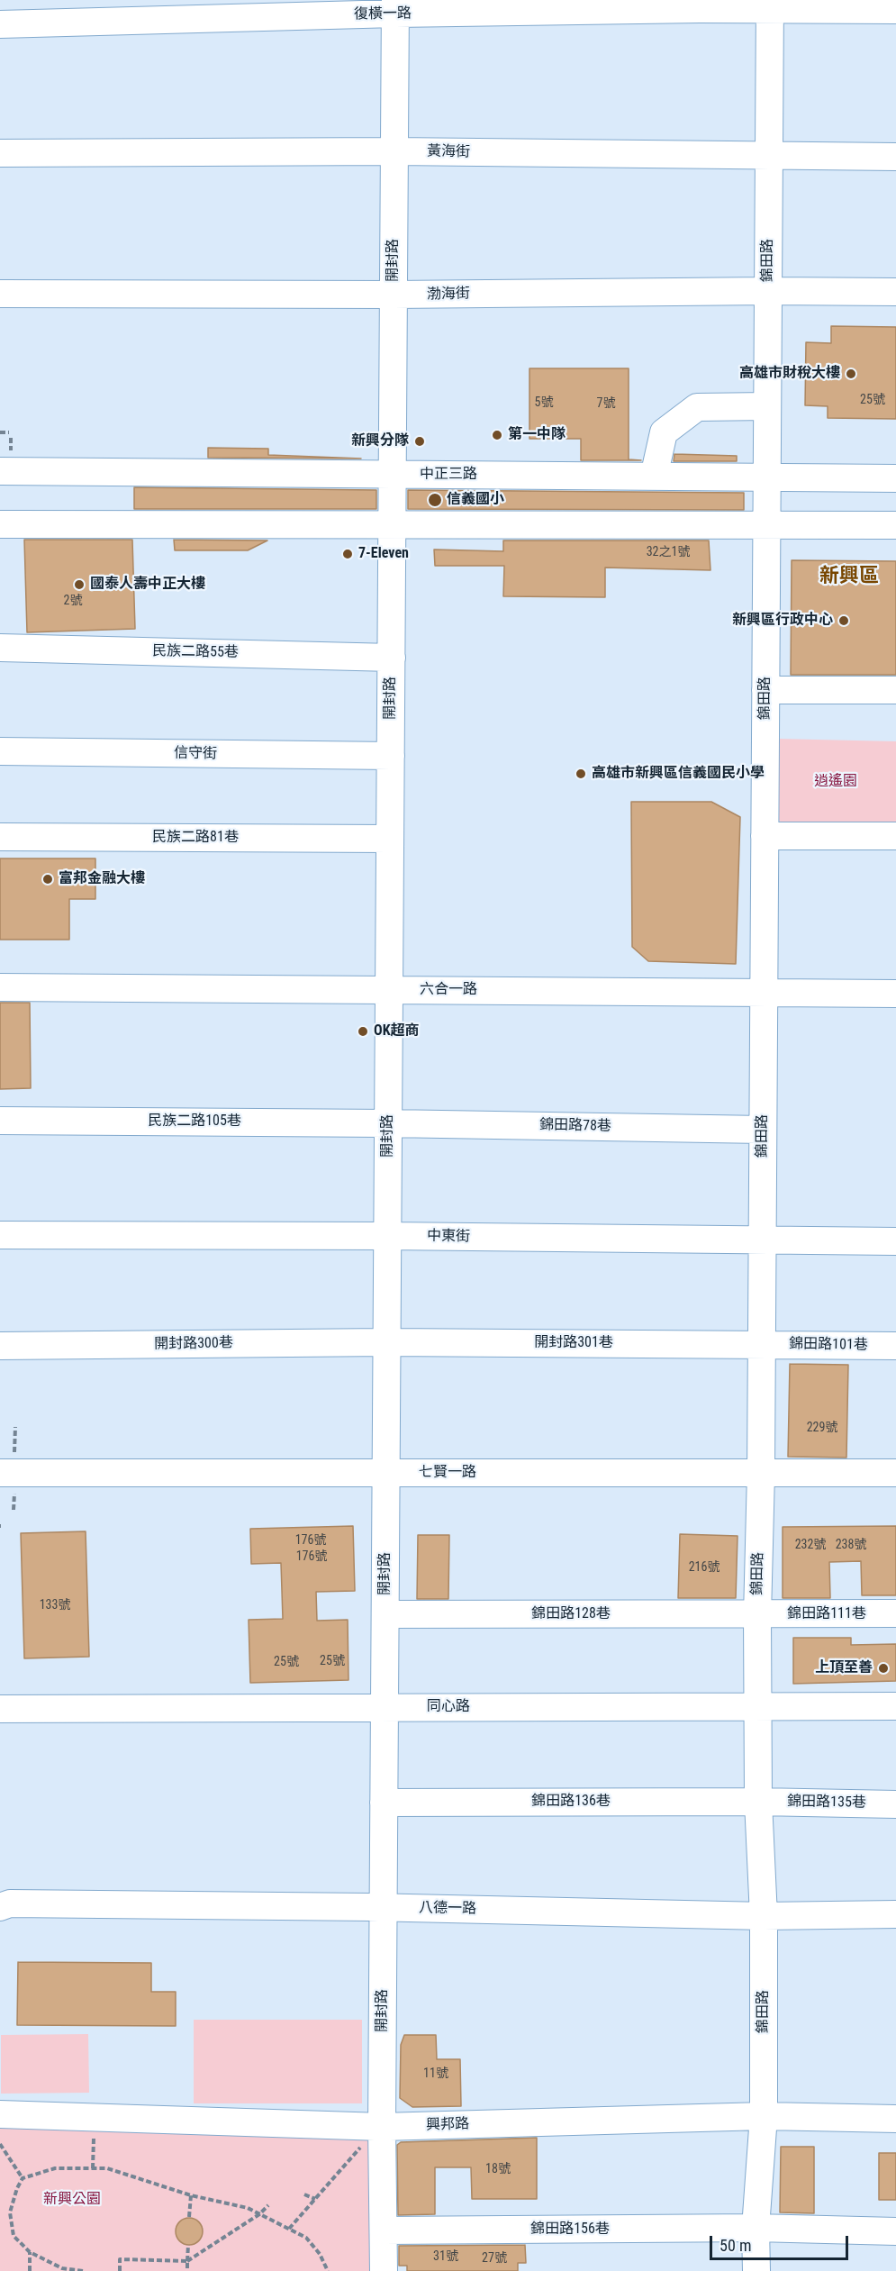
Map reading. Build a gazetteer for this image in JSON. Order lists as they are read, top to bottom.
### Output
{
  "streets": {
    "street": [
      "復橫一路",
      "黃海街",
      "開封路",
      "錦田路",
      "渤海街",
      "中正三路",
      "民族二路55巷",
      "信守街",
      "民族二路81巷",
      "六合一路",
      "民族二路105巷",
      "錦田路78巷",
      "中東街",
      "開封路301巷",
      "開封路300巷",
      "錦田路101巷",
      "七賢一路",
      "錦田路128巷",
      "錦田路111巷",
      "同心路",
      "錦田路136巷",
      "錦田路135巷",
      "八德一路",
      "興邦路",
      "錦田路156巷"
    ]
  },
  "crossings": [
    ["復橫一路", "開封路"],
    ["復橫一路", "錦田路"],
    ["黃海街", "開封路"],
    ["黃海街", "錦田路"],
    ["開封路", "渤海街"],
    ["開封路", "中正三路"],
    ["開封路", "民族二路55巷"],
    ["開封路", "信守街"],
    ["開封路", "民族二路81巷"],
    ["開封路", "六合一路"],
    ["開封路", "民族二路105巷"],
    ["開封路", "錦田路78巷"],
    ["開封路", "中東街"],
    ["開封路", "開封路301巷"],
    ["開封路", "開封路300巷"],
    ["開封路", "七賢一路"],
    ["開封路", "錦田路128巷"],
    ["開封路", "同心路"],
    ["開封路", "錦田路136巷"],
    ["開封路", "八德一路"],
    ["開封路", "興邦路"],
    ["開封路", "錦田路156巷"],
    ["錦田路", "渤海街"],
    ["錦田路", "中正三路"],
    ["錦田路", "六合一路"],
    ["錦田路", "錦田路78巷"],
    ["錦田路", "中東街"],
    ["錦田路", "開封路301巷"],
    ["錦田路", "錦田路101巷"],
    ["錦田路", "七賢一路"],
    ["錦田路", "錦田路128巷"],
    ["錦田路", "錦田路111巷"],
    ["錦田路", "同心路"],
    ["錦田路", "錦田路136巷"],
    ["錦田路", "錦田路135巷"],
    ["錦田路", "八德一路"],
    ["錦田路", "興邦路"],
    ["錦田路", "錦田路156巷"],
    ["民族二路105巷", "錦田路78巷"],
    ["開封路301巷", "開封路300巷"],
    ["開封路301巷", "錦田路101巷"],
    ["錦田路128巷", "錦田路111巷"],
    ["錦田路136巷", "錦田路135巷"]
  ],
  "districts": ["新興區"],
  "parks": ["逍遙園", "新興公園"],
  "places": [
    "高雄市財稅大樓",
    "第一中隊",
    "新興分隊",
    "信義國小",
    "7-Eleven",
    "國泰人壽中正大樓",
    "新興區行政中心",
    "高雄市新興區信義國民小學",
    "富邦金融大樓",
    "OK超商",
    "上頂至善"
  ],
  "house_numbers": [
    "25號",
    "5號",
    "7號",
    "32之1號",
    "2號",
    "229號",
    "176號",
    "232號",
    "238號",
    "176號",
    "216號",
    "133號",
    "25號",
    "25號",
    "11號",
    "18號",
    "31號",
    "27號"
  ],
  "scale_bar": "50 m"
}
